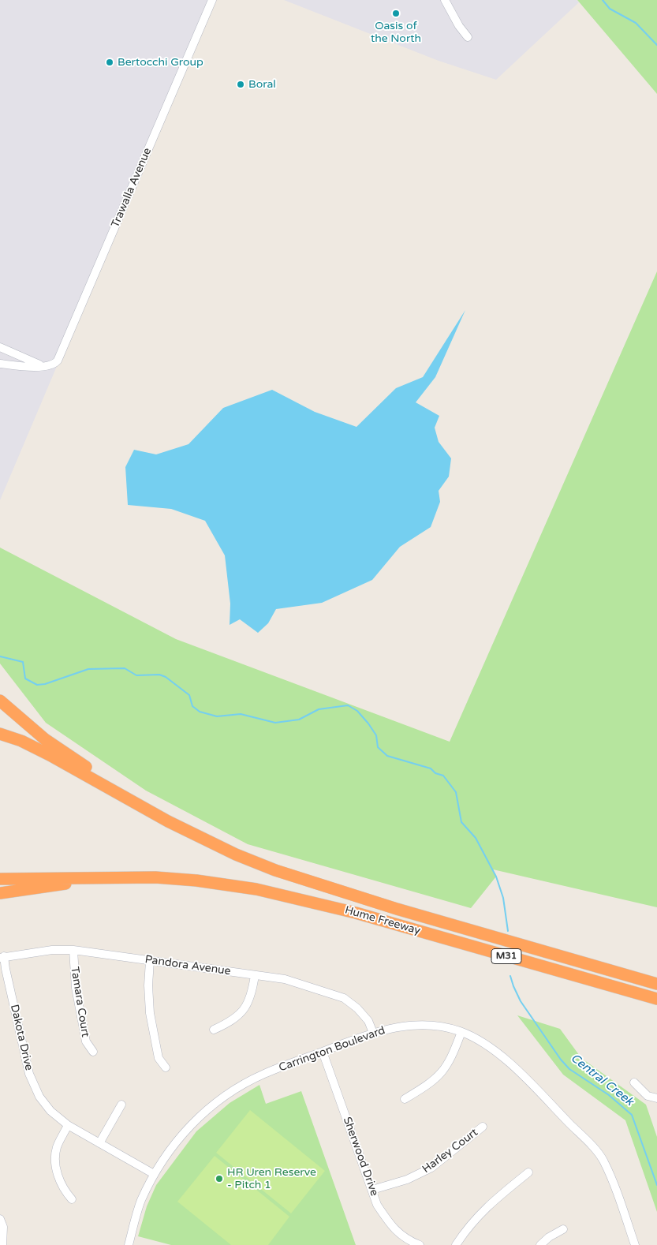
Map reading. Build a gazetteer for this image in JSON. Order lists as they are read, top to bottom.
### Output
{
  "streets": {
    "highway": ["Hume Freeway", "M31"],
    "street": [
      "Trawalla Avenue",
      "Pandora Avenue",
      "Tamara Court",
      "Dakota Drive",
      "Carrington Boulevard",
      "Harley Court",
      "Sherwood Drive"
    ]
  },
  "crossings": [
    ["Pandora Avenue", "Tamara Court"],
    ["Pandora Avenue", "Dakota Drive"],
    ["Pandora Avenue", "Carrington Boulevard"],
    ["Dakota Drive", "Carrington Boulevard"],
    ["Carrington Boulevard", "Sherwood Drive"],
    ["Harley Court", "Sherwood Drive"]
  ],
  "water": ["Central Creek"],
  "places": [
    "Oasis of the North",
    "Bertocchi Group",
    "Boral",
    "HR Uren Reserve - Pitch 1"
  ]
}
